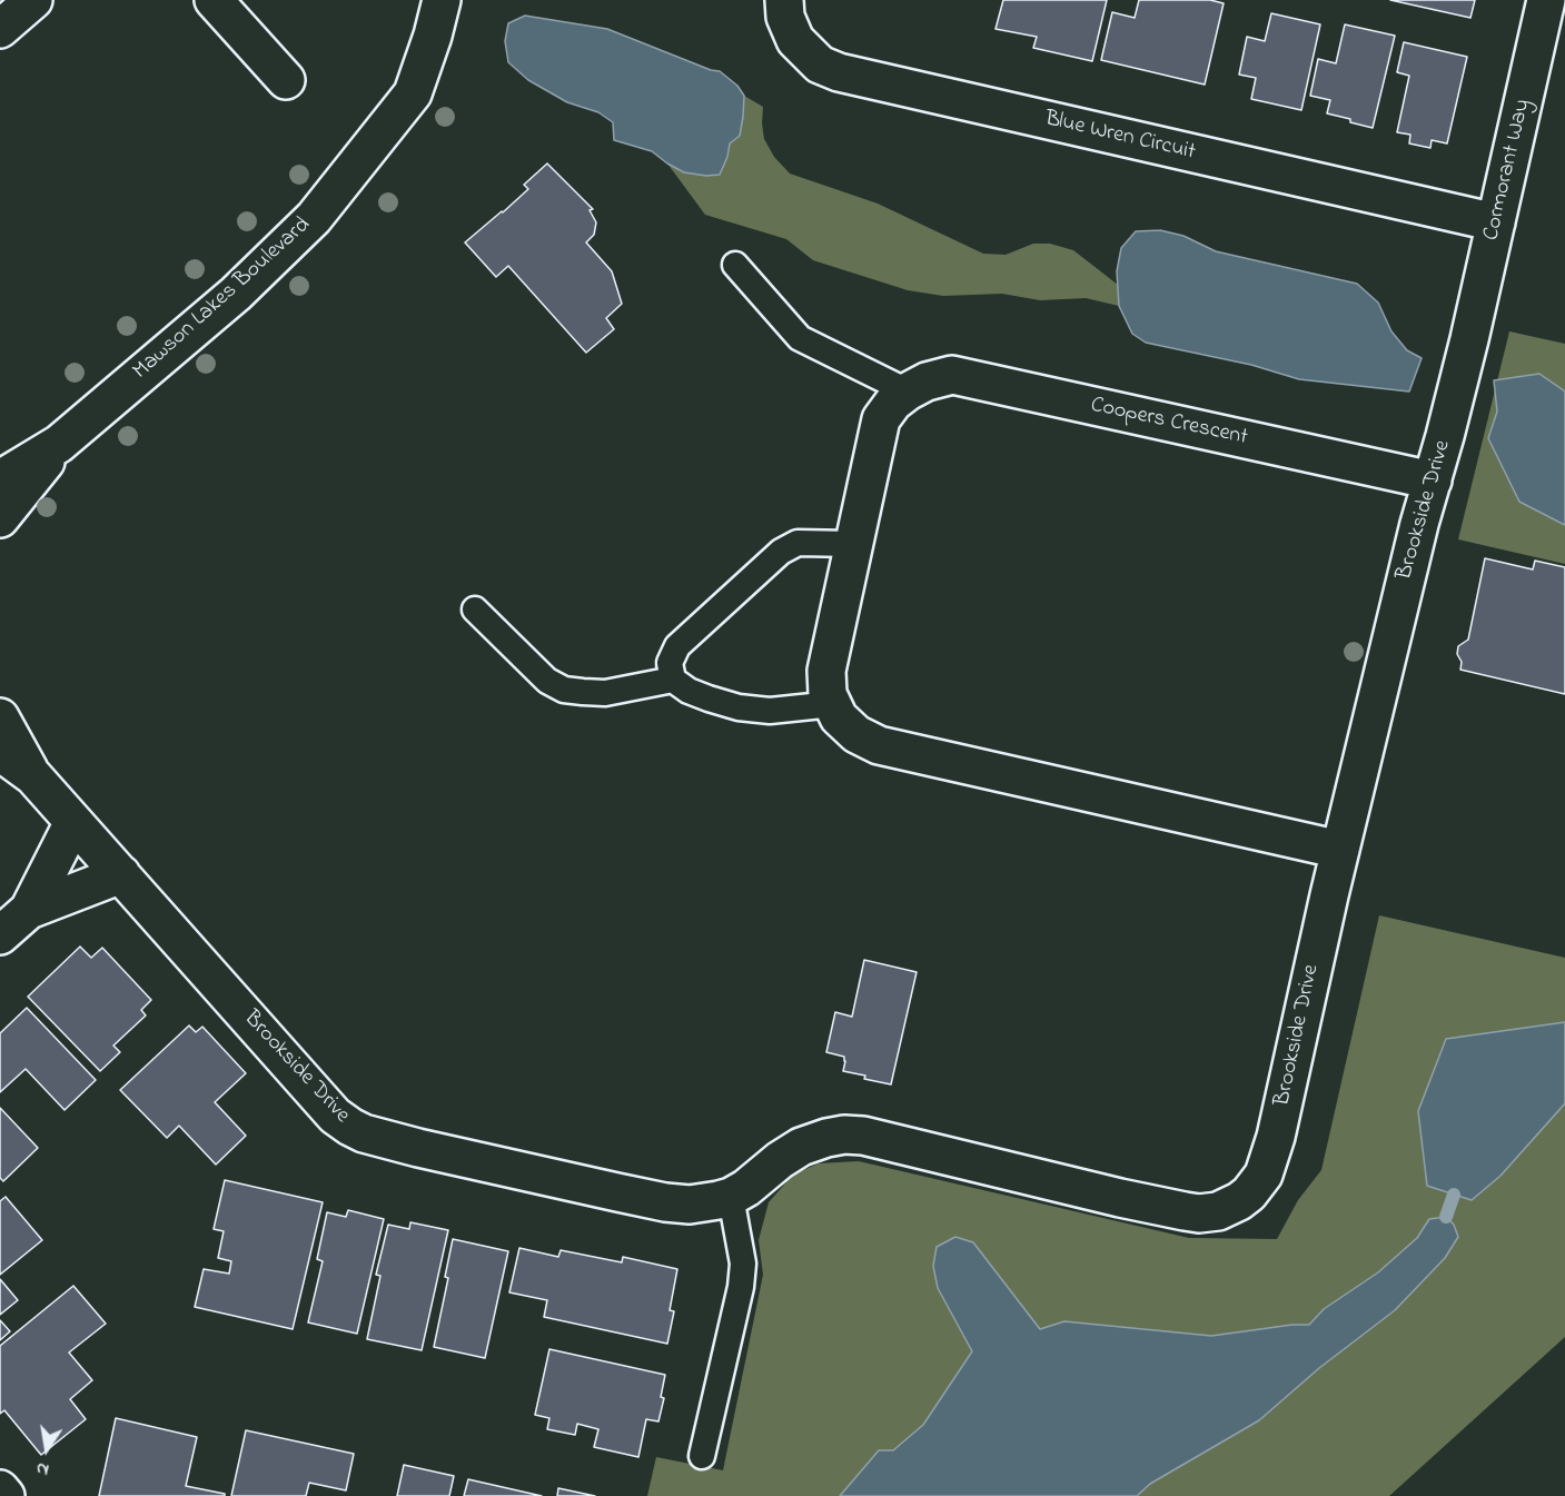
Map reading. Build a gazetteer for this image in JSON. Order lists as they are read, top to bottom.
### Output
{
  "streets": {
    "street": [
      "Blue Wren Circuit",
      "Cormorant Way",
      "Mawson Lakes Boulevard",
      "Coopers Crescent",
      "Brookside Drive"
    ]
  },
  "crossings": [
    ["Blue Wren Circuit", "Cormorant Way"],
    ["Cormorant Way", "Brookside Drive"],
    ["Coopers Crescent", "Brookside Drive"]
  ],
  "north": "bottom"
}
